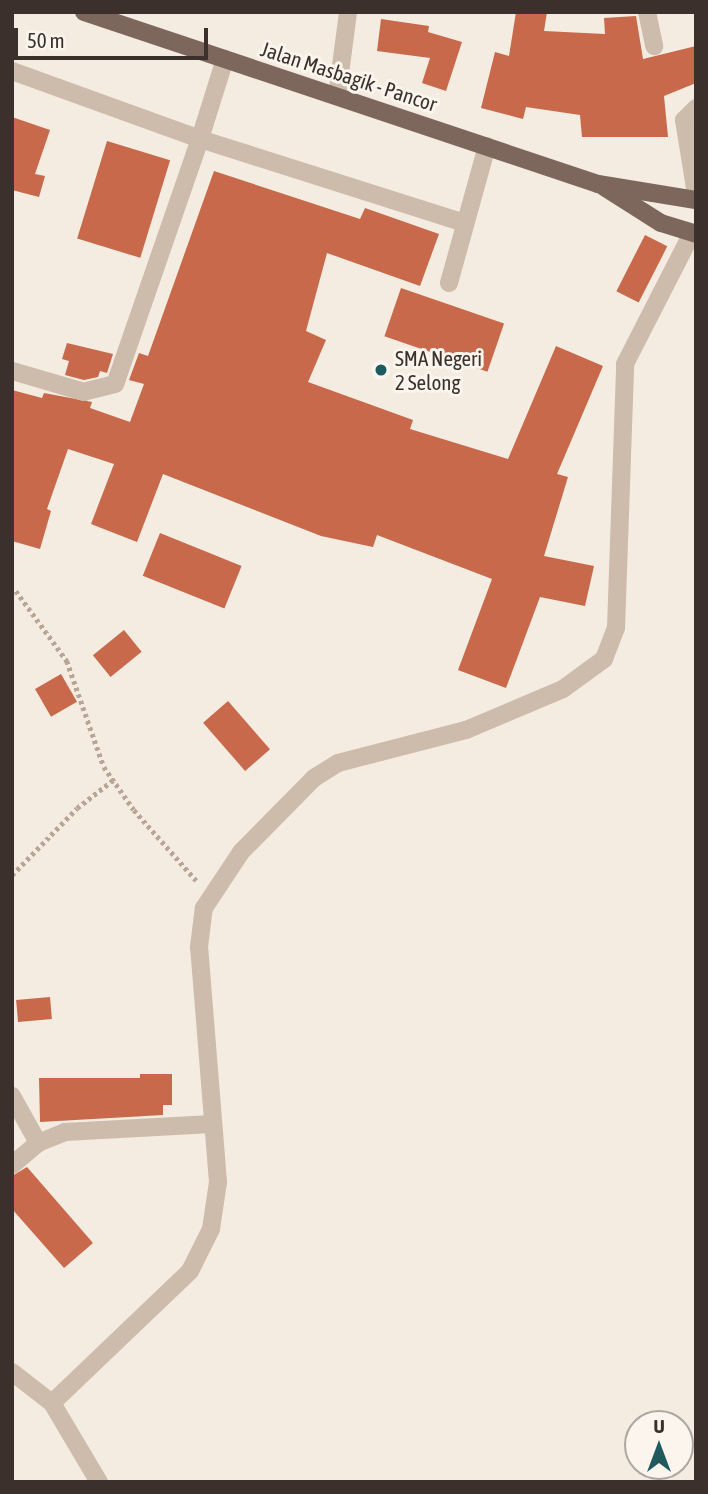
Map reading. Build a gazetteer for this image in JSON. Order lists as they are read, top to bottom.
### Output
{
  "streets": {
    "main road": ["Jalan Masbagik - Pancor"]
  },
  "places": ["SMA Negeri 2 Selong"],
  "scale_bar": "50 m",
  "north": "top"
}
